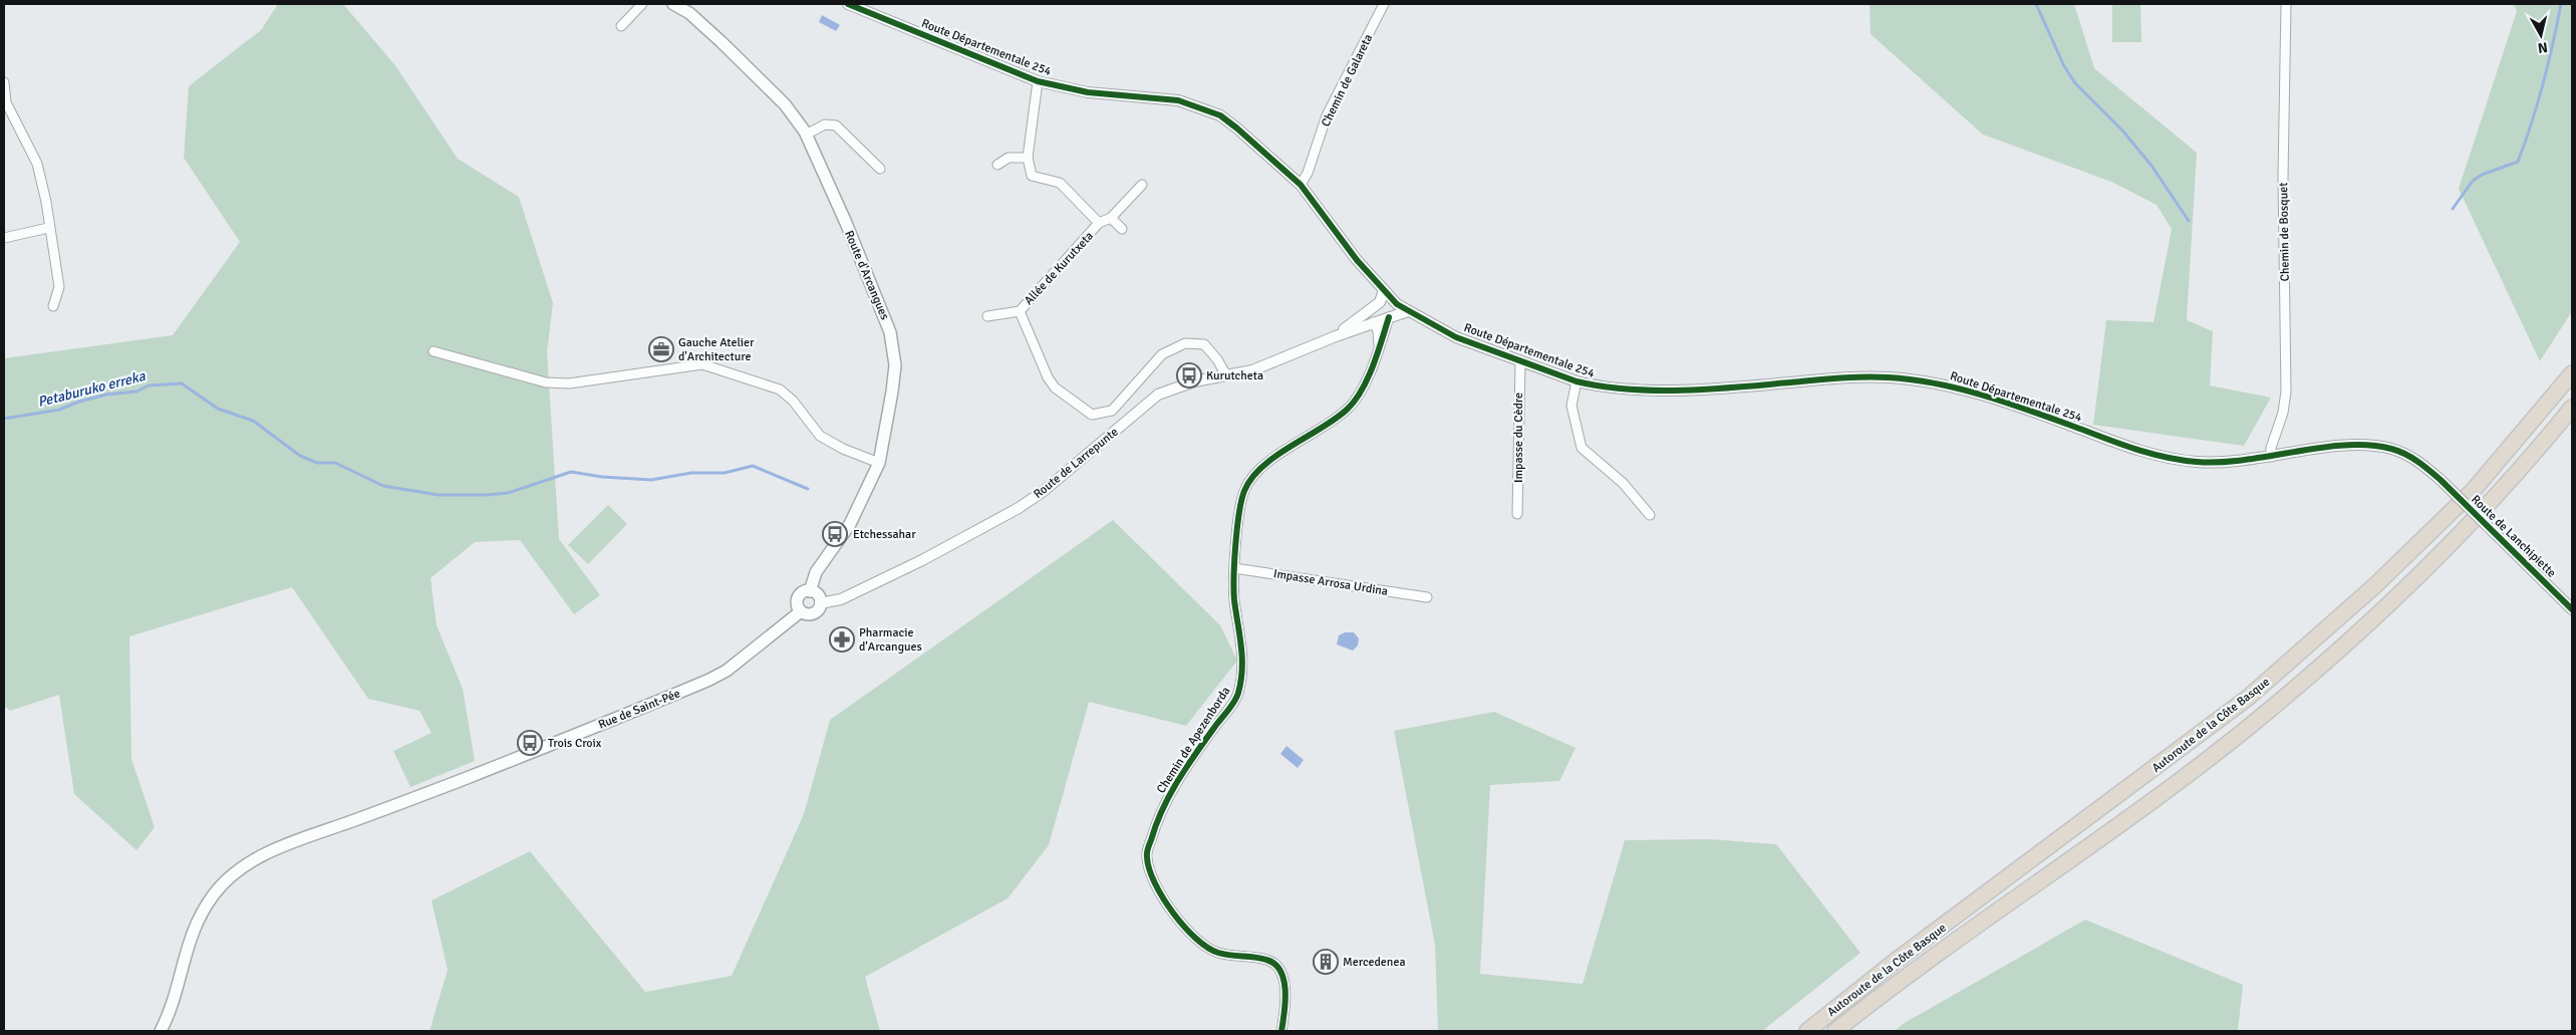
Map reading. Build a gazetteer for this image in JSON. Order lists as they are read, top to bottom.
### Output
{
  "streets": {
    "highway": ["Autoroute de la Côte Basque"],
    "main road": ["Route d'Arcangues", "Rue de Saint-Pée"],
    "street": [
      "Route Départementale 254",
      "Chemin de Galareta",
      "Chemin de Bosquet",
      "Allée de Kurutxeta",
      "Impasse du Cèdre",
      "Route de Larrepunte",
      "Route de Lanchipiette",
      "Impasse Arrosa Urdina",
      "Chemin de Apezenborda"
    ]
  },
  "crossings": [
    ["Route Départementale 254", "Chemin de Galareta"],
    ["Route Départementale 254", "Chemin de Bosquet"],
    ["Route Départementale 254", "Impasse du Cèdre"],
    ["Route Départementale 254", "Route de Larrepunte"],
    ["Route Départementale 254", "Route de Lanchipiette"],
    ["Route d'Arcangues", "Route de Larrepunte"],
    ["Route d'Arcangues", "Rue de Saint-Pée"],
    ["Route de Larrepunte", "Rue de Saint-Pée"],
    ["Route de Larrepunte", "Chemin de Apezenborda"],
    ["Impasse Arrosa Urdina", "Chemin de Apezenborda"]
  ],
  "water": ["Petaburuko erreka"],
  "places": {
    "office": ["Gauche Atelier d'Architecture"],
    "bus stop": ["Kurutcheta", "Etchessahar", "Trois Croix"],
    "pharmacy": ["Pharmacie d'Arcangues"],
    "building": ["Mercedenea"]
  },
  "north": "bottom"
}
